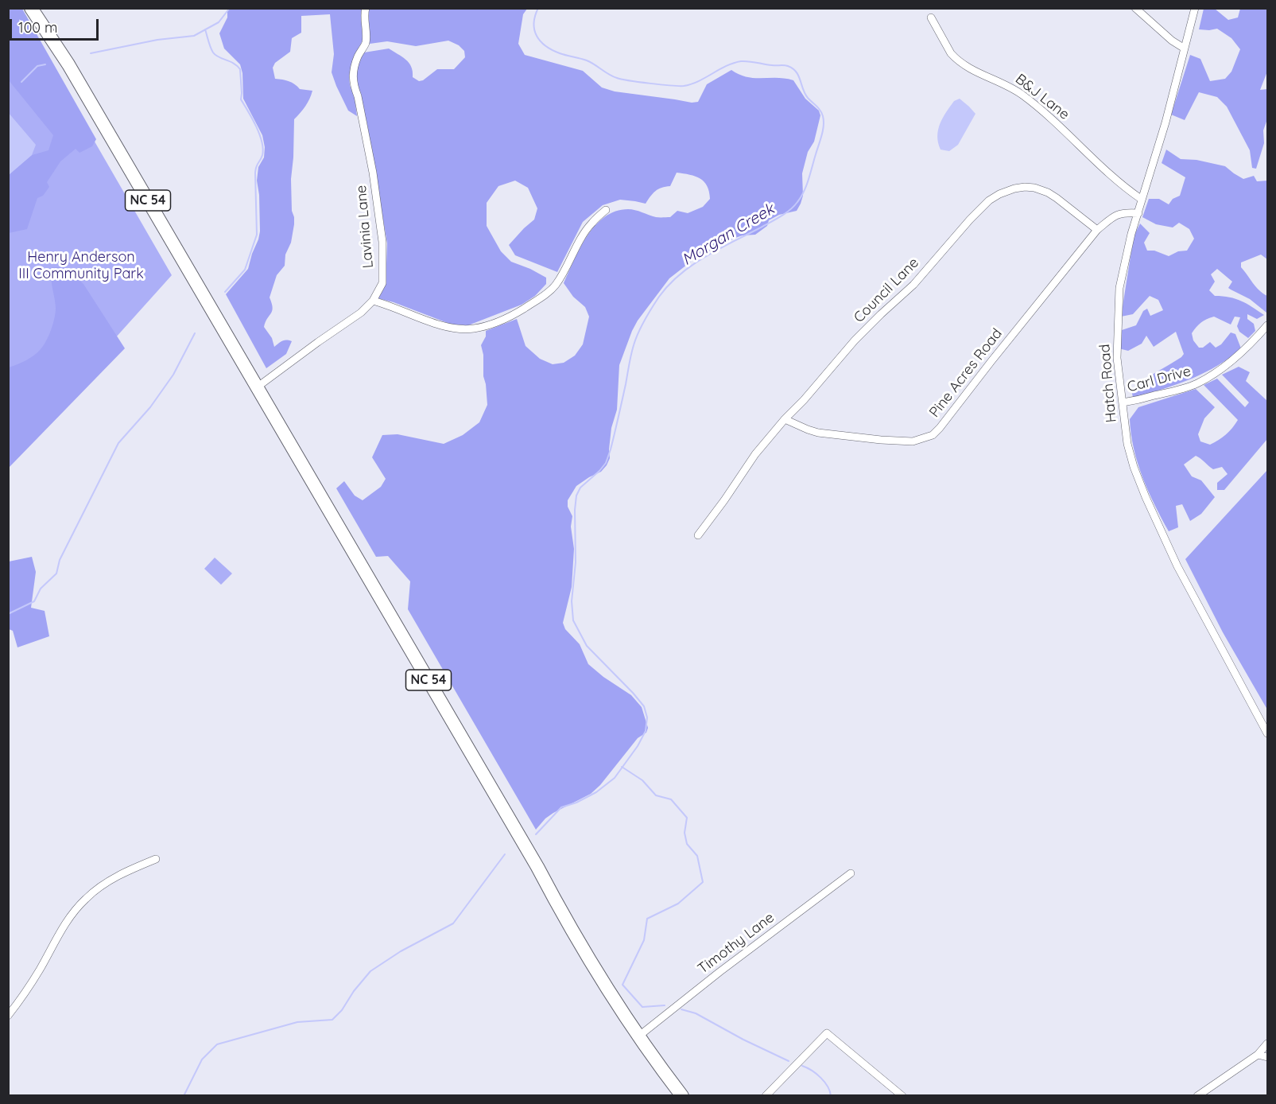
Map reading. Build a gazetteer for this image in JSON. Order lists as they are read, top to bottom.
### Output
{
  "streets": {
    "highway": ["NC 54"],
    "street": [
      "B&J Lane",
      "Lavinia Lane",
      "Council Lane",
      "Pine Acres Road",
      "Carl Drive",
      "Hatch Road",
      "Timothy Lane"
    ]
  },
  "crossings": [
    ["B&J Lane", "Hatch Road"],
    ["NC 54", "Lavinia Lane"],
    ["NC 54", "Timothy Lane"],
    ["Council Lane", "Pine Acres Road"],
    ["Carl Drive", "Hatch Road"]
  ],
  "water": ["Morgan Creek"],
  "parks": ["Henry Anderson III Community Park"],
  "scale_bar": "100 m"
}
